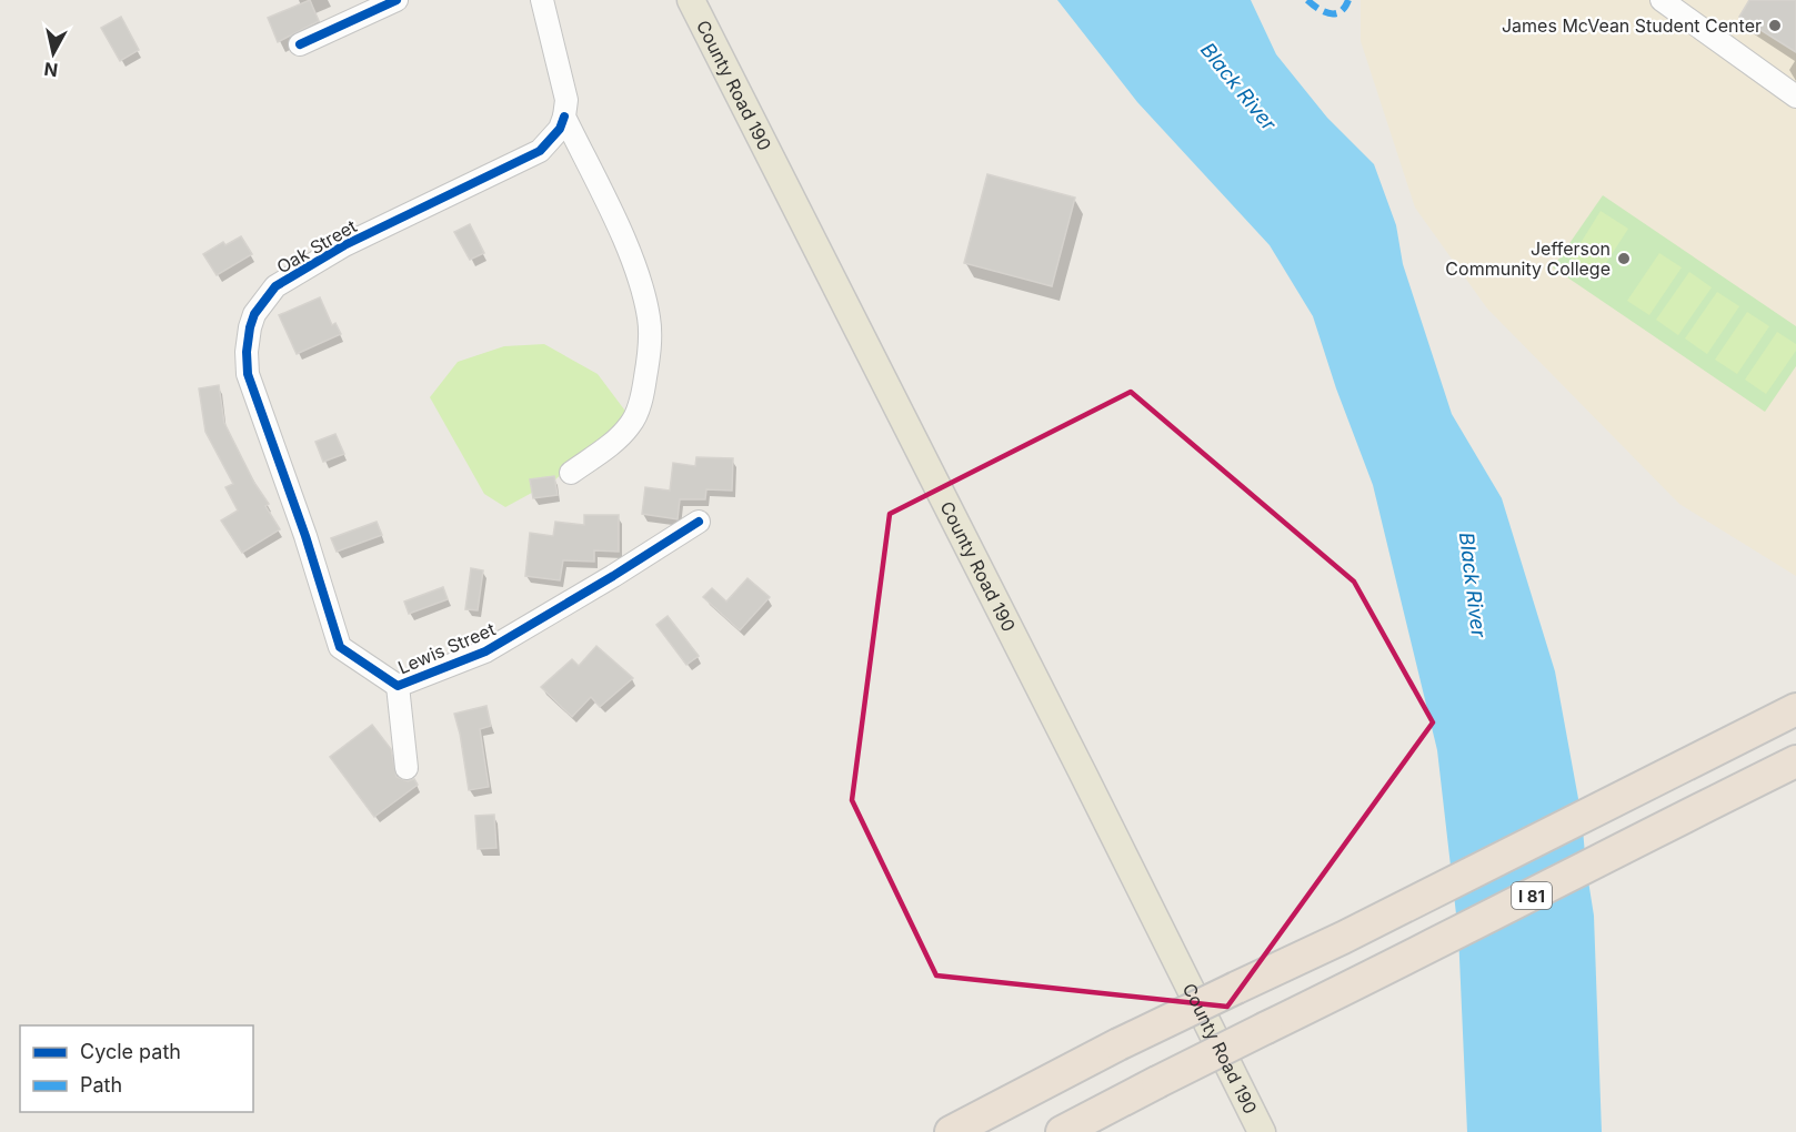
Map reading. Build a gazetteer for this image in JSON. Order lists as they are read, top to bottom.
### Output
{
  "streets": {
    "highway": ["I 81"],
    "main road": ["County Road 190"],
    "street": ["Oak Street", "Lewis Street"]
  },
  "crossings": [
    ["Oak Street", "Lewis Street"]
  ],
  "water": ["Black River"],
  "places": ["James McVean Student Center", "Jefferson Community College"],
  "legend": ["Cycle path", "Path"],
  "north": "bottom"
}
